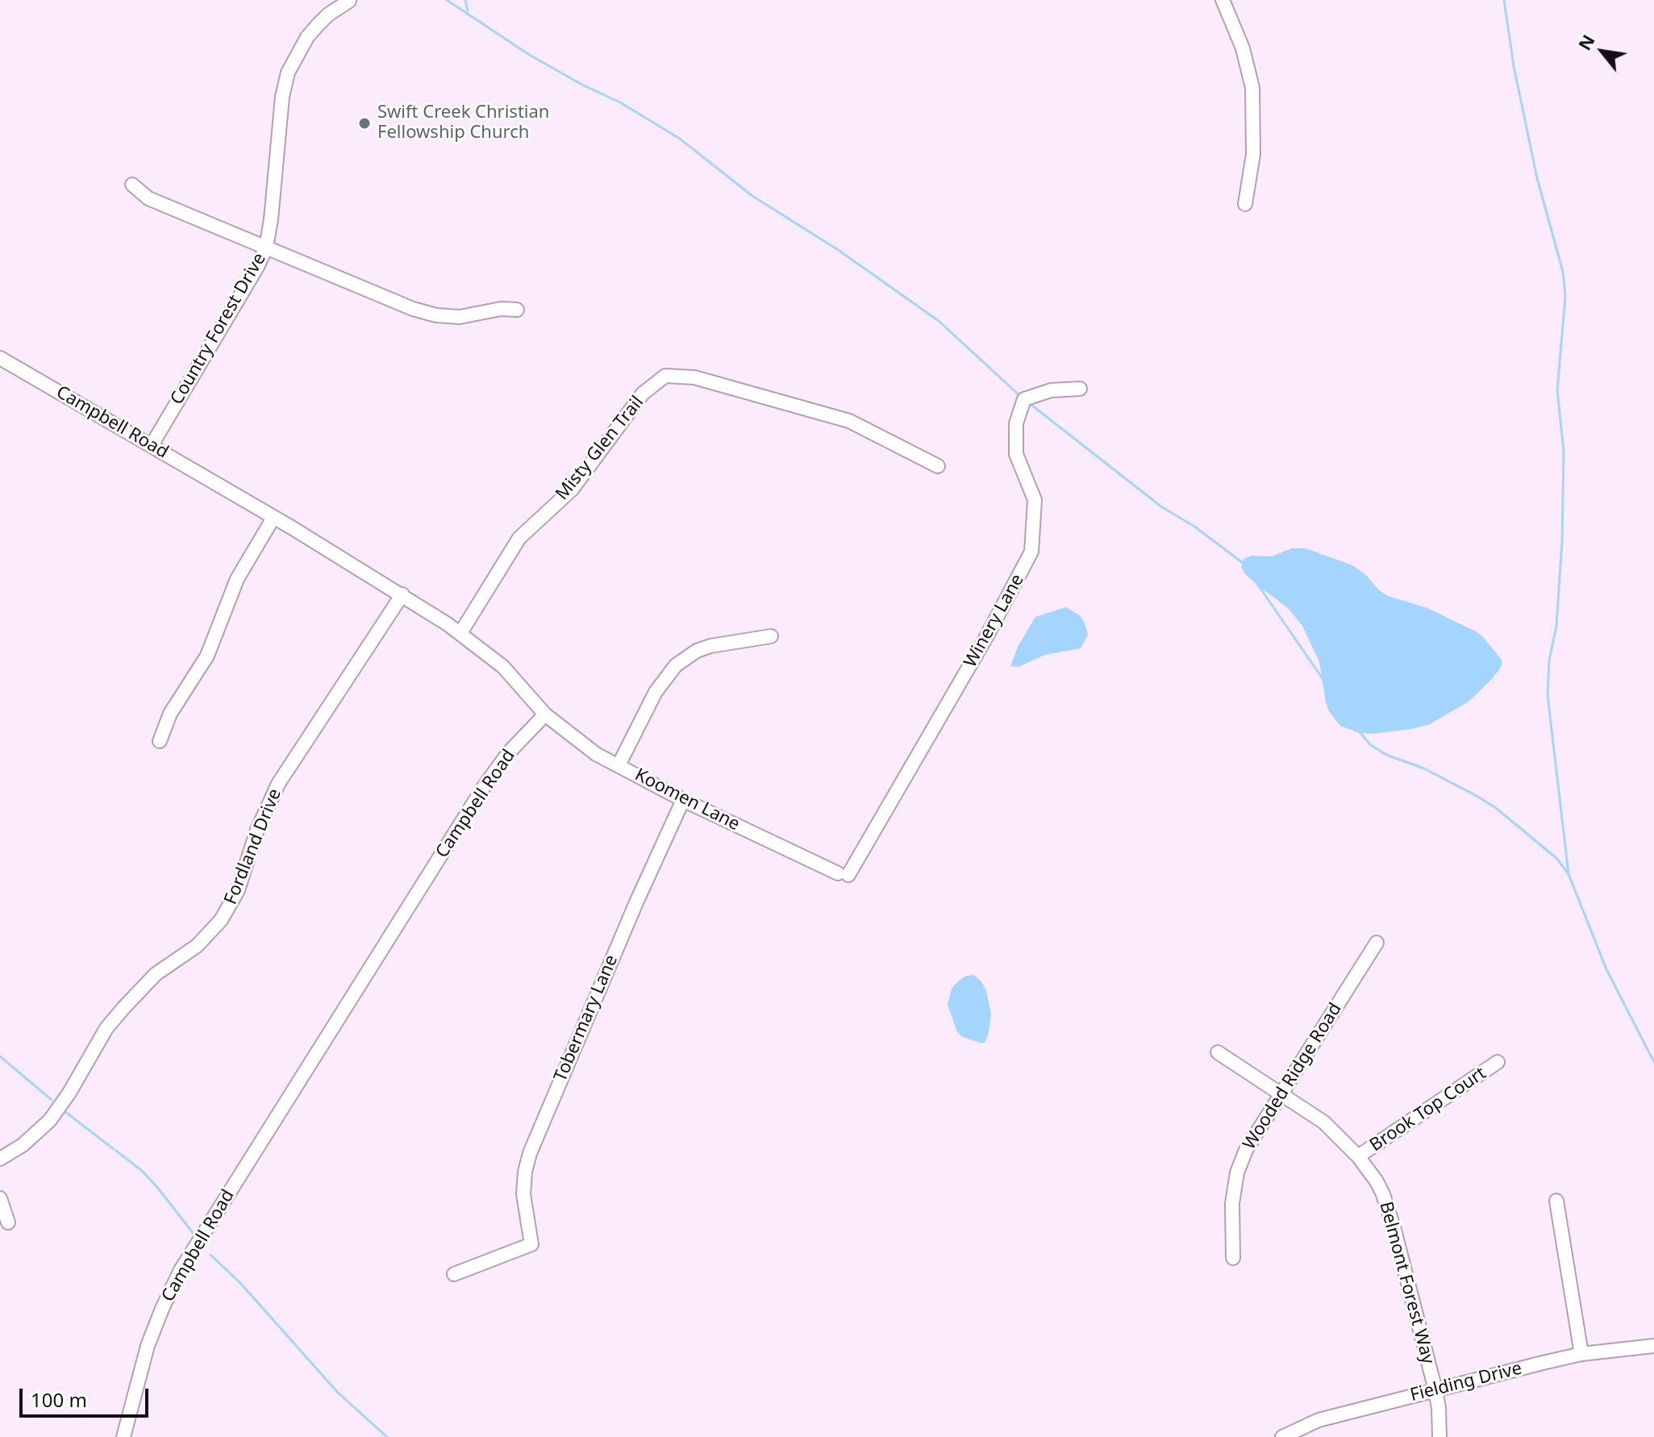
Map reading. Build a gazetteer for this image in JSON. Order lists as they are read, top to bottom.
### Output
{
  "streets": {
    "street": [
      "Country Forest Drive",
      "Campbell Road",
      "Misty Glen Trail",
      "Winery Lane",
      "Koomen Lane",
      "Fordland Drive",
      "Tobermary Lane",
      "Wooded Ridge Road",
      "Brook Top Court",
      "Belmont Forest Way",
      "Fielding Drive"
    ]
  },
  "crossings": [
    ["Country Forest Drive", "Campbell Road"],
    ["Campbell Road", "Misty Glen Trail"],
    ["Campbell Road", "Koomen Lane"],
    ["Campbell Road", "Fordland Drive"],
    ["Winery Lane", "Koomen Lane"],
    ["Koomen Lane", "Tobermary Lane"],
    ["Wooded Ridge Road", "Belmont Forest Way"],
    ["Brook Top Court", "Belmont Forest Way"],
    ["Belmont Forest Way", "Fielding Drive"]
  ],
  "places": ["Swift Creek Christian Fellowship Church"],
  "scale_bar": "100 m",
  "north": "top left"
}
